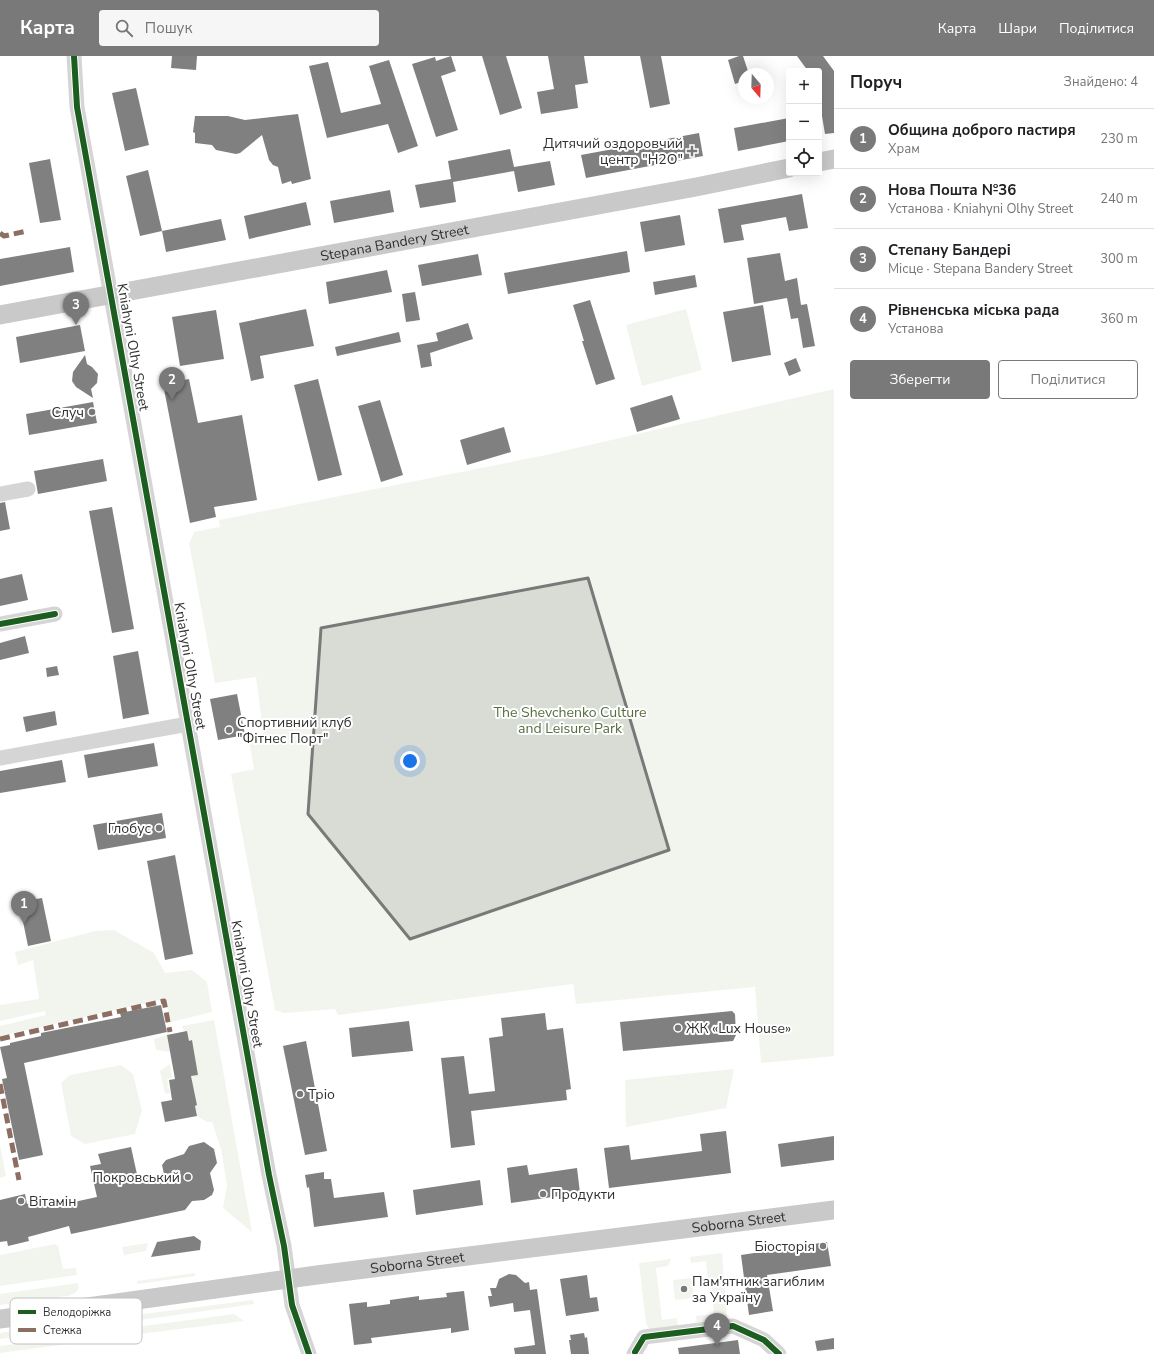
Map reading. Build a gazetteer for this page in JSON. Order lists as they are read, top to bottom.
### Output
{
  "streets": {
    "main road": ["Stepana Bandery Street", "Soborna Street"],
    "street": ["Kniahyni Olhy Street"]
  },
  "crossings": [
    ["Stepana Bandery Street", "Kniahyni Olhy Street"],
    ["Kniahyni Olhy Street", "Soborna Street"]
  ],
  "parks": ["The Shevchenko Culture and Leisure Park"],
  "places": {
    "health": ["Дитячий оздоровчий центр \"H2O\""],
    "other": [
      "Случ",
      "Спортивний клуб \"Фітнес Порт\"",
      "Глобус",
      "ЖК «Lux House»",
      "Тріо",
      "Покровський",
      "Продукти",
      "Вітамін",
      "Біосторія",
      "Пам'ятник загиблим за Україну"
    ]
  },
  "legend": ["Велодоріжка", "Стежка"],
  "north": "bottom",
  "page": {
    "header": "Карта",
    "search": "Пошук",
    "nav": ["Карта", "Шари", "Поділитися"],
    "heading": ["Поруч", "Знайдено: 4"],
    "map_buttons": ["+", "−"],
    "list": [
      {
        "mark": "1",
        "name": "Община доброго пастиря",
        "note": "Храм",
        "value": "230 m"
      },
      {
        "mark": "2",
        "name": "Нова Пошта №36",
        "note": "Установа · Kniahyni Olhy Street",
        "value": "240 m"
      },
      {
        "mark": "3",
        "name": "Степану Бандері",
        "note": "Місце · Stepana Bandery Street",
        "value": "300 m"
      },
      {
        "mark": "4",
        "name": "Рівненська міська рада",
        "note": "Установа",
        "value": "360 m"
      }
    ],
    "pins": [
      "3",
      "2",
      "1",
      "4"
    ],
    "buttons": ["Зберегти", "Поділитися"]
  }
}
